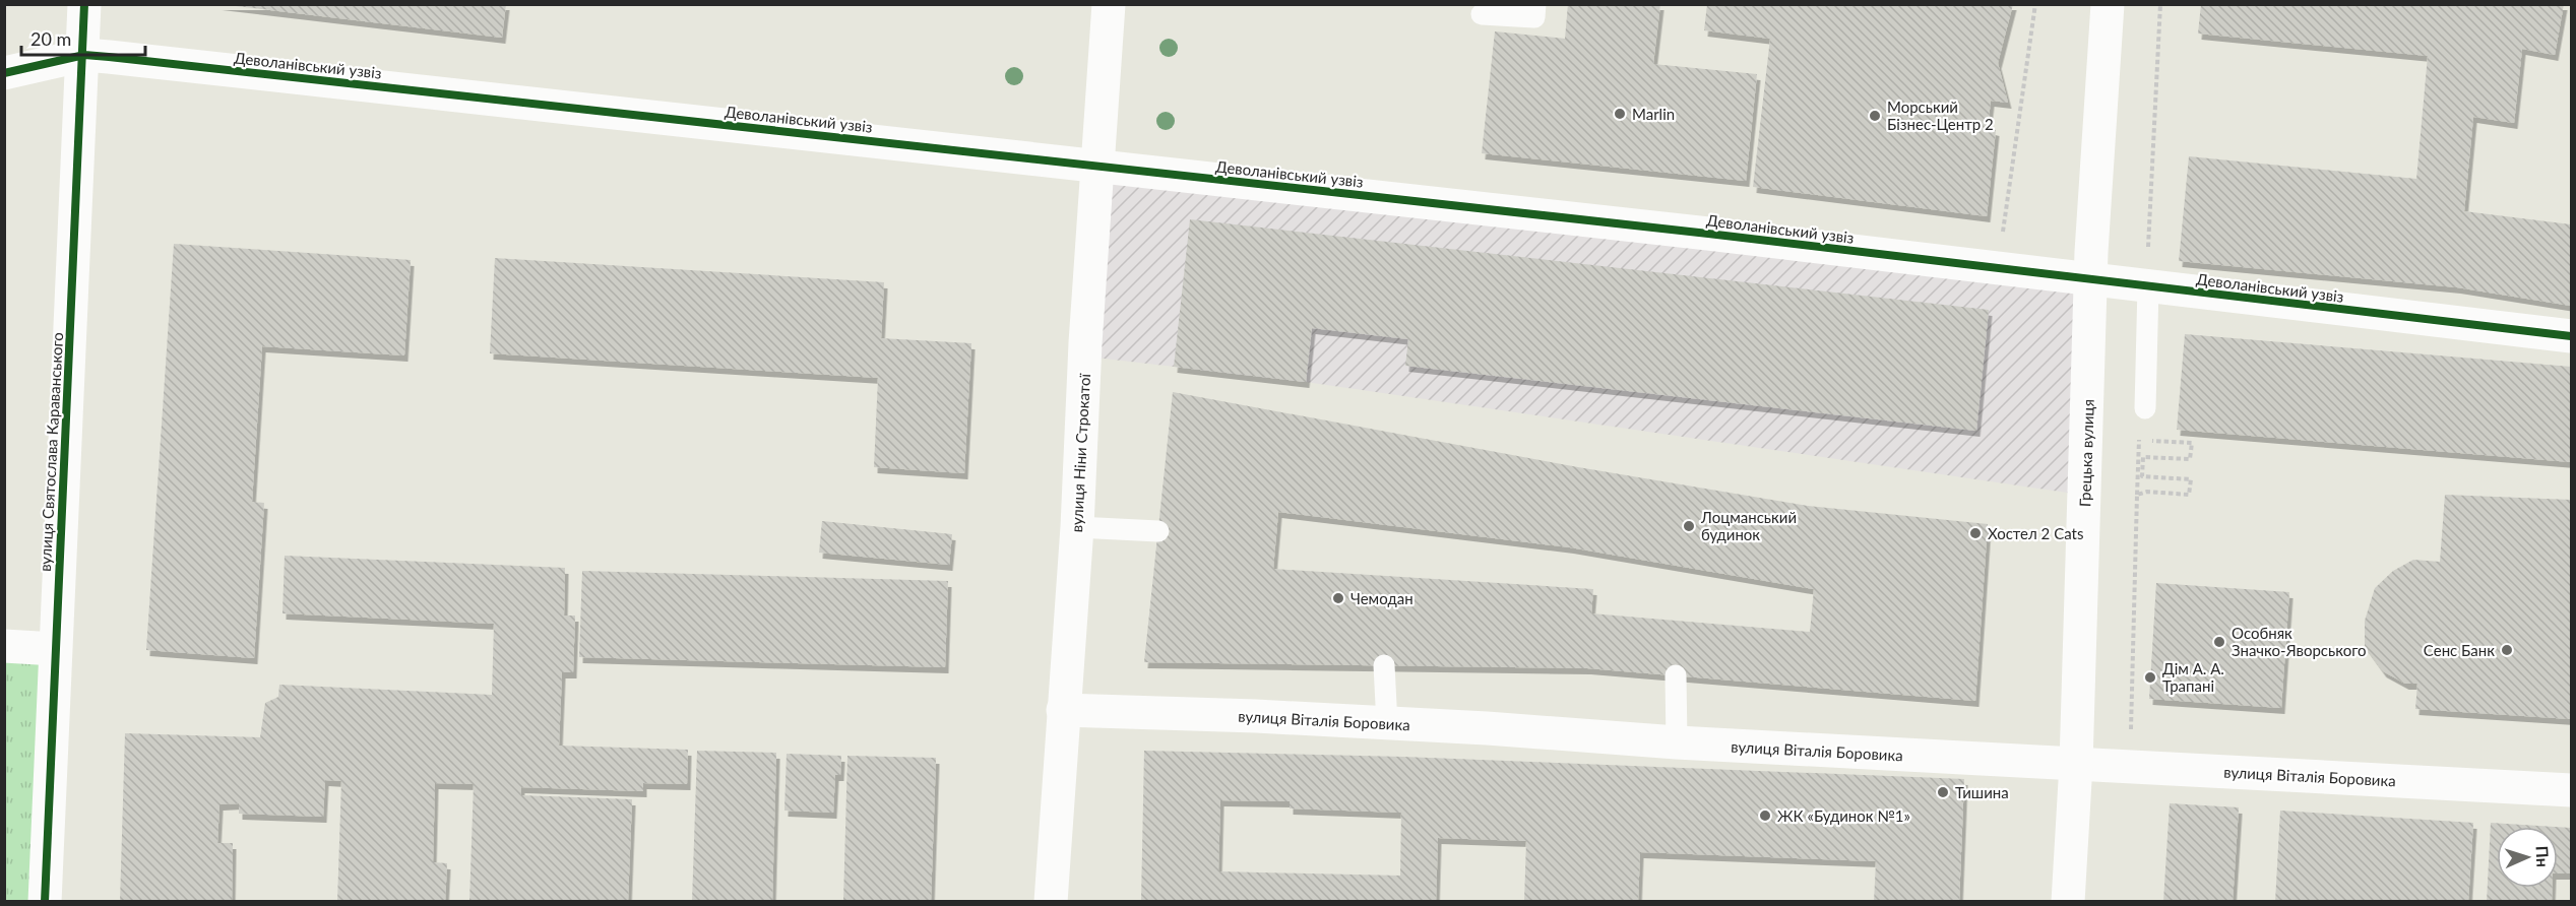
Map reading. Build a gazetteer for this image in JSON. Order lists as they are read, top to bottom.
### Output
{
  "streets": {
    "street": [
      "Деволанівський узвіз",
      "вулиця Святослава Караванського",
      "вулиця Ніни Строкатої",
      "Грецька вулиця",
      "вулиця Віталія Боровика"
    ]
  },
  "crossings": [
    ["вулиця Ніни Строкатої", "вулиця Віталія Боровика"],
    ["Грецька вулиця", "вулиця Віталія Боровика"]
  ],
  "places": [
    "Marlin",
    "Морський Бізнес-Центр 2",
    "Лоцманський будинок",
    "Хостел 2 Cats",
    "Чемодан",
    "Особняк Значко-Яворського",
    "Сенс Банк",
    "Дім А. А. Трапані",
    "Тишина",
    "ЖК «Будинок №1»"
  ],
  "scale_bar": "20 m",
  "north": "right"
}
